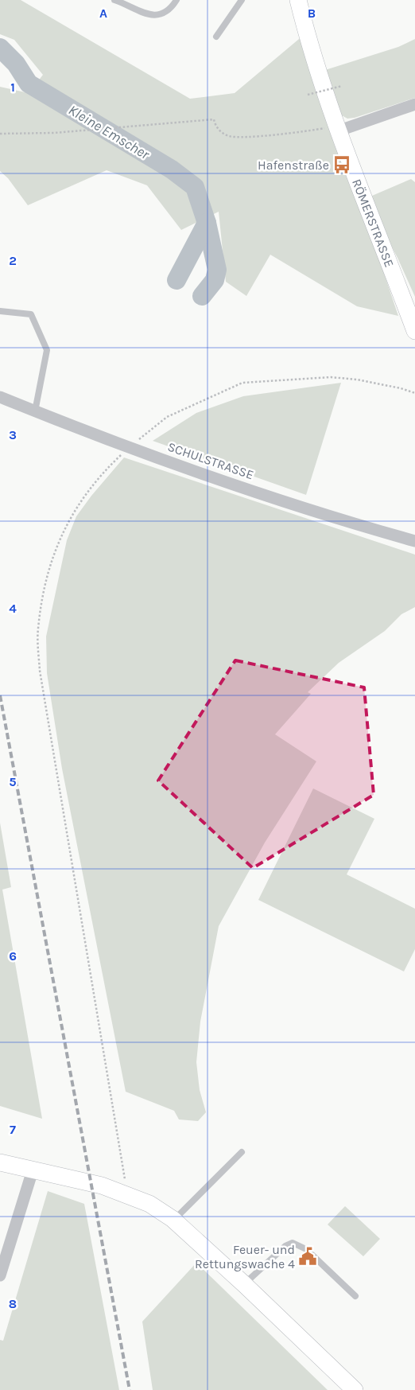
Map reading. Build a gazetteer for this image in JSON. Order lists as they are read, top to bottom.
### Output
{
  "streets": {
    "main road": ["RÖMERSTRASSE"],
    "street": ["SCHULSTRASSE"]
  },
  "water": ["Kleine Emscher"],
  "places": {
    "bus stop": ["Hafenstraße"],
    "public building": ["Feuer- und Rettungswache 4"]
  },
  "grid": {
    "columns": ["A", "B"],
    "rows": [
      "1",
      "2",
      "3",
      "4",
      "5",
      "6",
      "7",
      "8"
    ]
  }
}
